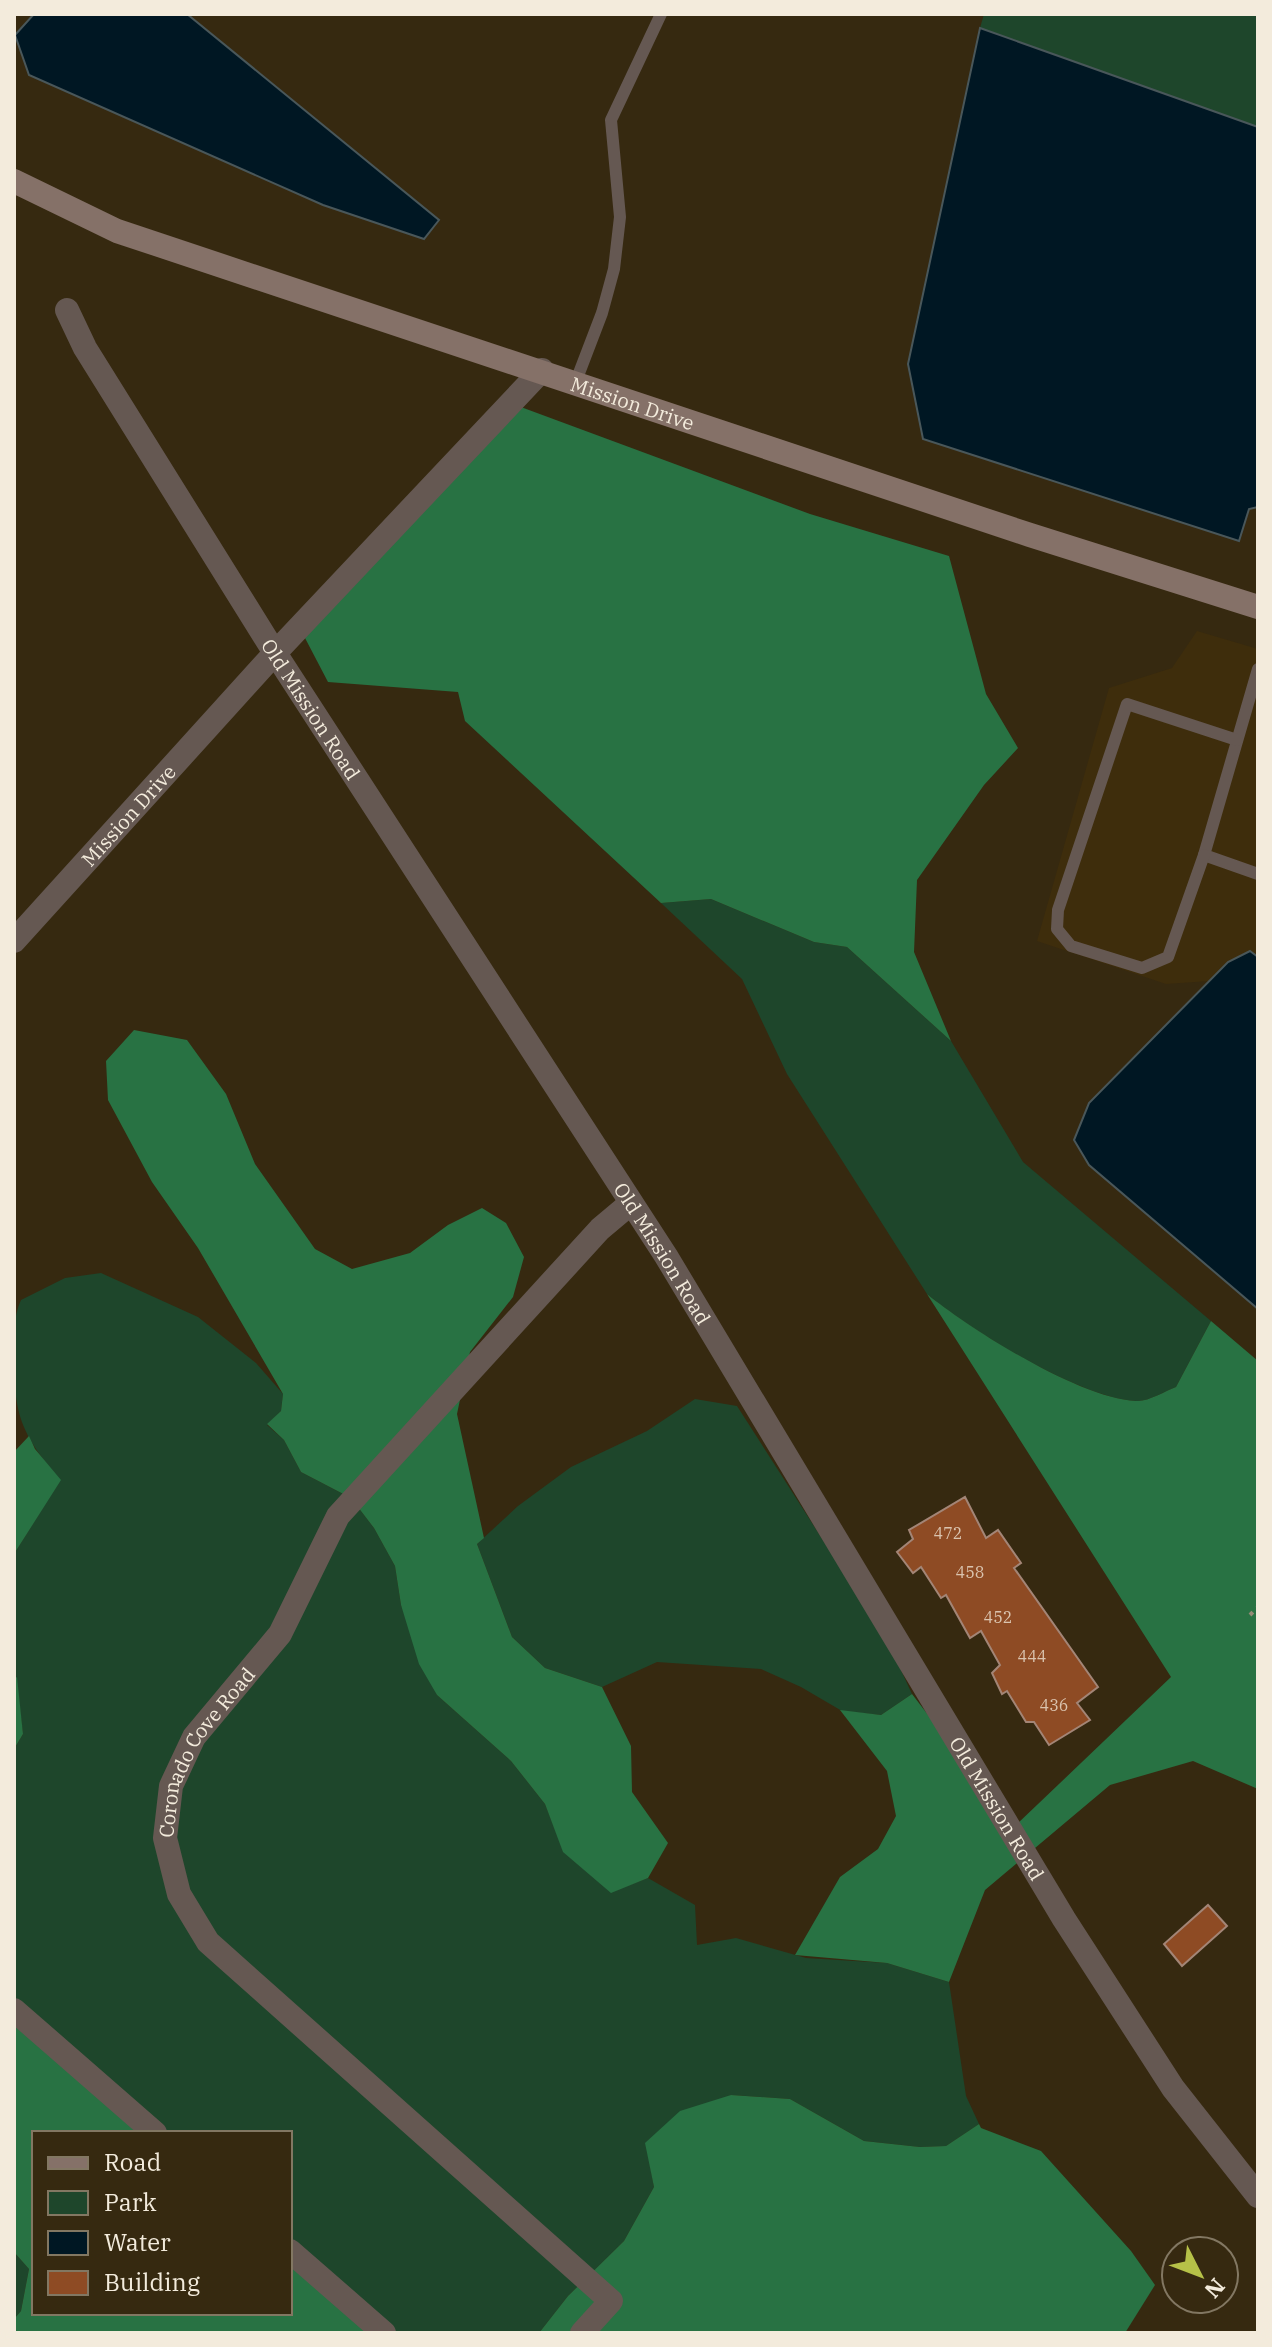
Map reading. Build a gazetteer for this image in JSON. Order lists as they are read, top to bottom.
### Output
{
  "streets": {
    "street": ["Mission Drive", "Old Mission Road", "Coronado Cove Road"]
  },
  "crossings": [
    ["Mission Drive", "Old Mission Road"],
    ["Old Mission Road", "Coronado Cove Road"]
  ],
  "house_numbers": [
    "472",
    "458",
    "452",
    "444",
    "436"
  ],
  "legend": [
    "Road",
    "Park",
    "Water",
    "Building"
  ],
  "north": "bottom right"
}
